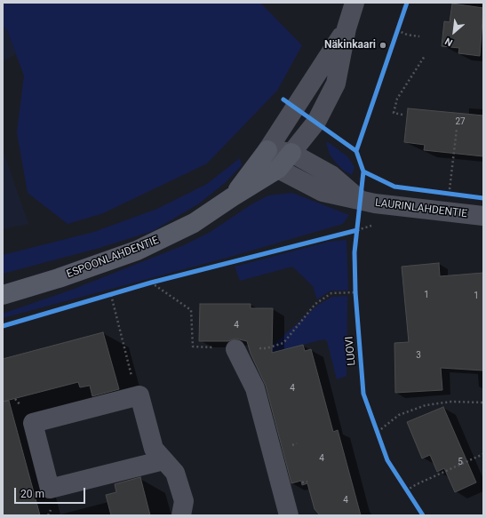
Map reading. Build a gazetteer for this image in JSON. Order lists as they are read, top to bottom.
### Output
{
  "streets": {
    "main road": ["ESPOONLAHDENTIE"],
    "street": ["LAURINLAHDENTIE"],
    "cycle path": ["LUOVI"]
  },
  "crossings": [
    ["LAURINLAHDENTIE", "ESPOONLAHDENTIE"]
  ],
  "places": ["Näkinkaari"],
  "house_numbers": [
    "27",
    "1",
    "1",
    "4",
    "3",
    "4",
    "4",
    "5",
    "4"
  ],
  "scale_bar": "20 m",
  "north": "bottom left"
}
